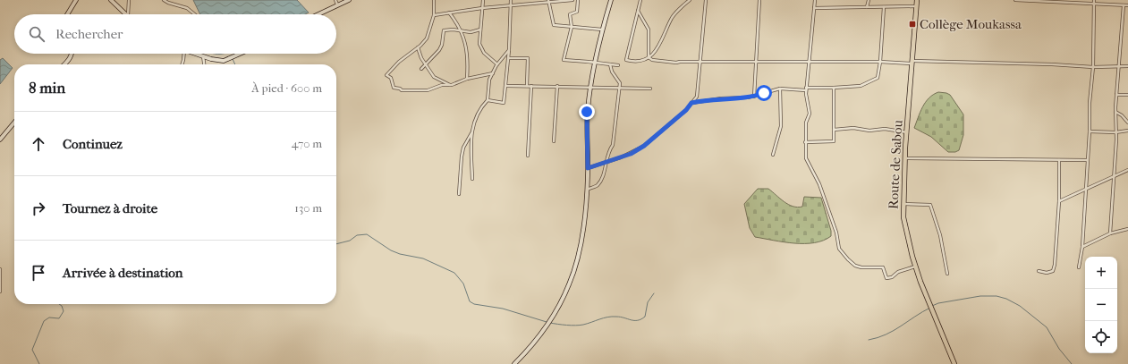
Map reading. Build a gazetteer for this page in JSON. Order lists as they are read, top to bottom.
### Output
{
  "streets": {
    "main road": ["Route de Sabou"]
  },
  "places": {
    "transit": ["Collège Moukassa"]
  },
  "page": {
    "search": "Rechercher",
    "heading": ["8 min", "À pied · 600 m"],
    "list": [
      ["Continuez", "470 m"],
      ["Tournez à droite", "130 m"],
      "Arrivée à destination"
    ],
    "map_buttons": ["+", "−"]
  }
}
